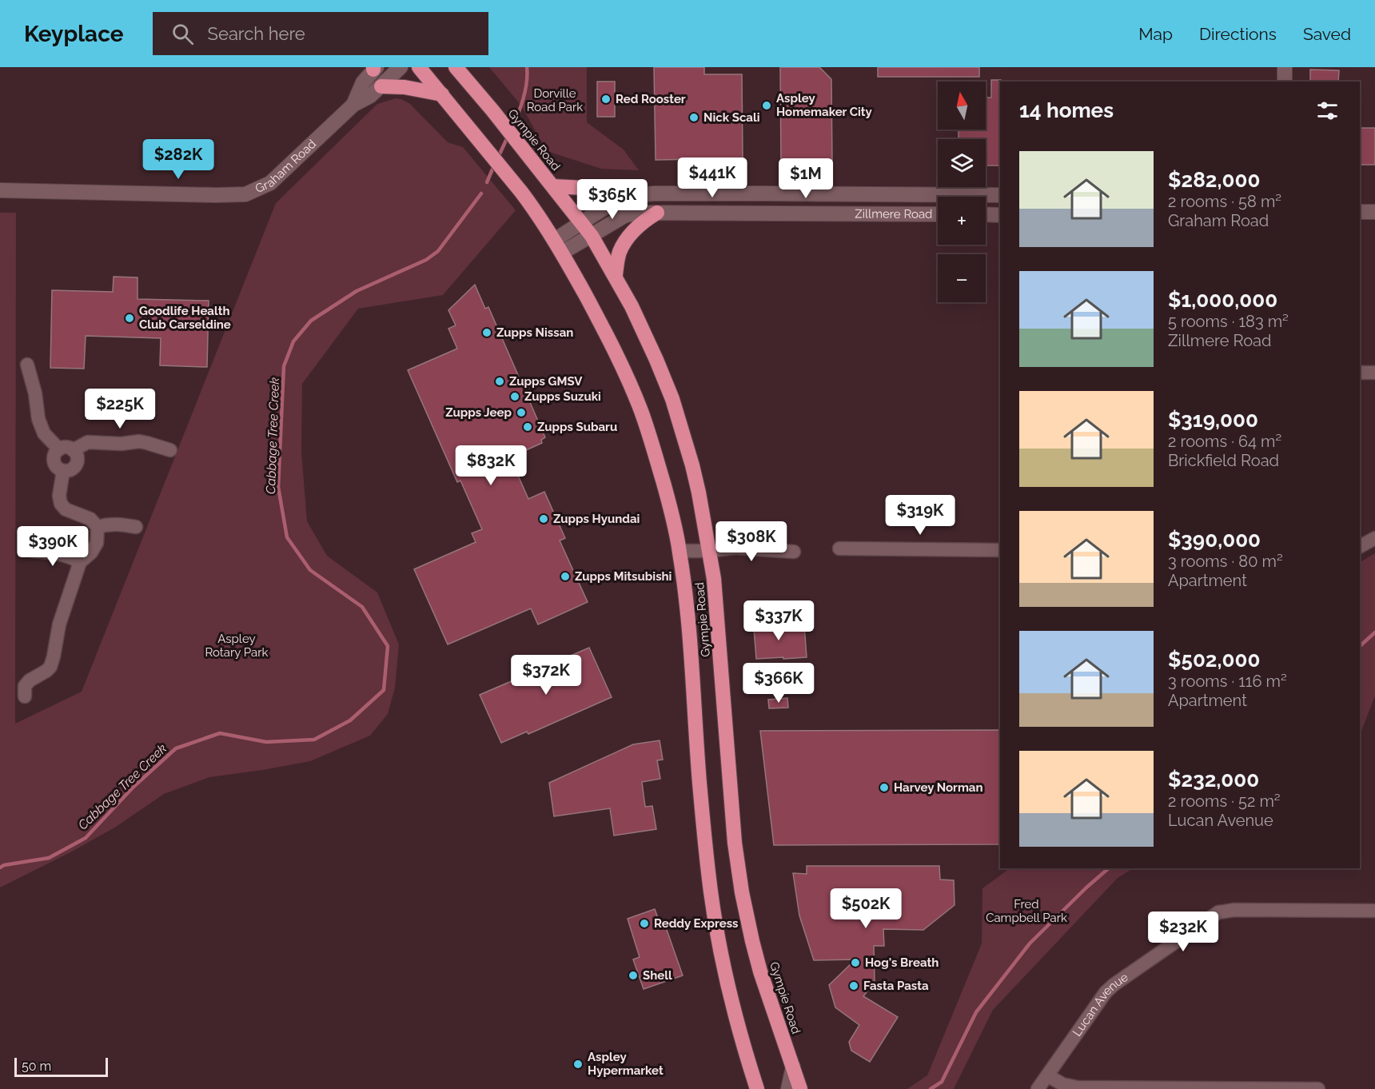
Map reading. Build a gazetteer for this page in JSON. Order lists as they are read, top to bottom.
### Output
{
  "streets": {
    "highway": ["Gympie Road"],
    "main road": ["Graham Road", "Zillmere Road"],
    "street": ["Lucan Avenue"]
  },
  "crossings": [
    ["Gympie Road", "Zillmere Road"]
  ],
  "water": ["Cabbage Tree Creek"],
  "parks": ["Dorville Road Park", "Aspley Rotary Park", "Fred Campbell Park"],
  "places": [
    "Red Rooster",
    "Aspley Homemaker City",
    "Nick Scali",
    "Goodlife Health Club Carseldine",
    "Zupps Nissan",
    "Zupps GMSV",
    "Zupps Suzuki",
    "Zupps Jeep",
    "Zupps Subaru",
    "Zupps Hyundai",
    "Zupps Mitsubishi",
    "Harvey Norman",
    "Reddy Express",
    "Hog's Breath",
    "Shell",
    "Fasta Pasta",
    "Aspley Hypermarket"
  ],
  "scale_bar": "50 m",
  "north": "top",
  "page": {
    "header": "Keyplace",
    "search": "Search here",
    "nav": ["Map", "Directions", "Saved"],
    "map_buttons": ["+", "−"],
    "heading": "14 homes",
    "price": [
      "$282K",
      "$441K",
      "$1M",
      "$365K",
      "$225K",
      "$832K",
      "$319K",
      "$308K",
      "$390K",
      "$337K",
      "$372K",
      "$366K",
      "$502K",
      "$232K"
    ],
    "list": [
      {
        "name": "$282,000",
        "note": "2 rooms · 58 m² · Graham Road"
      },
      {
        "name": "$1,000,000",
        "note": "5 rooms · 183 m² · Zillmere Road"
      },
      {
        "name": "$319,000",
        "note": "2 rooms · 64 m² · Brickfield Road"
      },
      {
        "name": "$390,000",
        "note": "3 rooms · 80 m² · Apartment"
      },
      {
        "name": "$502,000",
        "note": "3 rooms · 116 m² · Apartment"
      },
      {
        "name": "$232,000",
        "note": "2 rooms · 52 m² · Lucan Avenue"
      }
    ],
    "scale": "50 m"
  }
}
